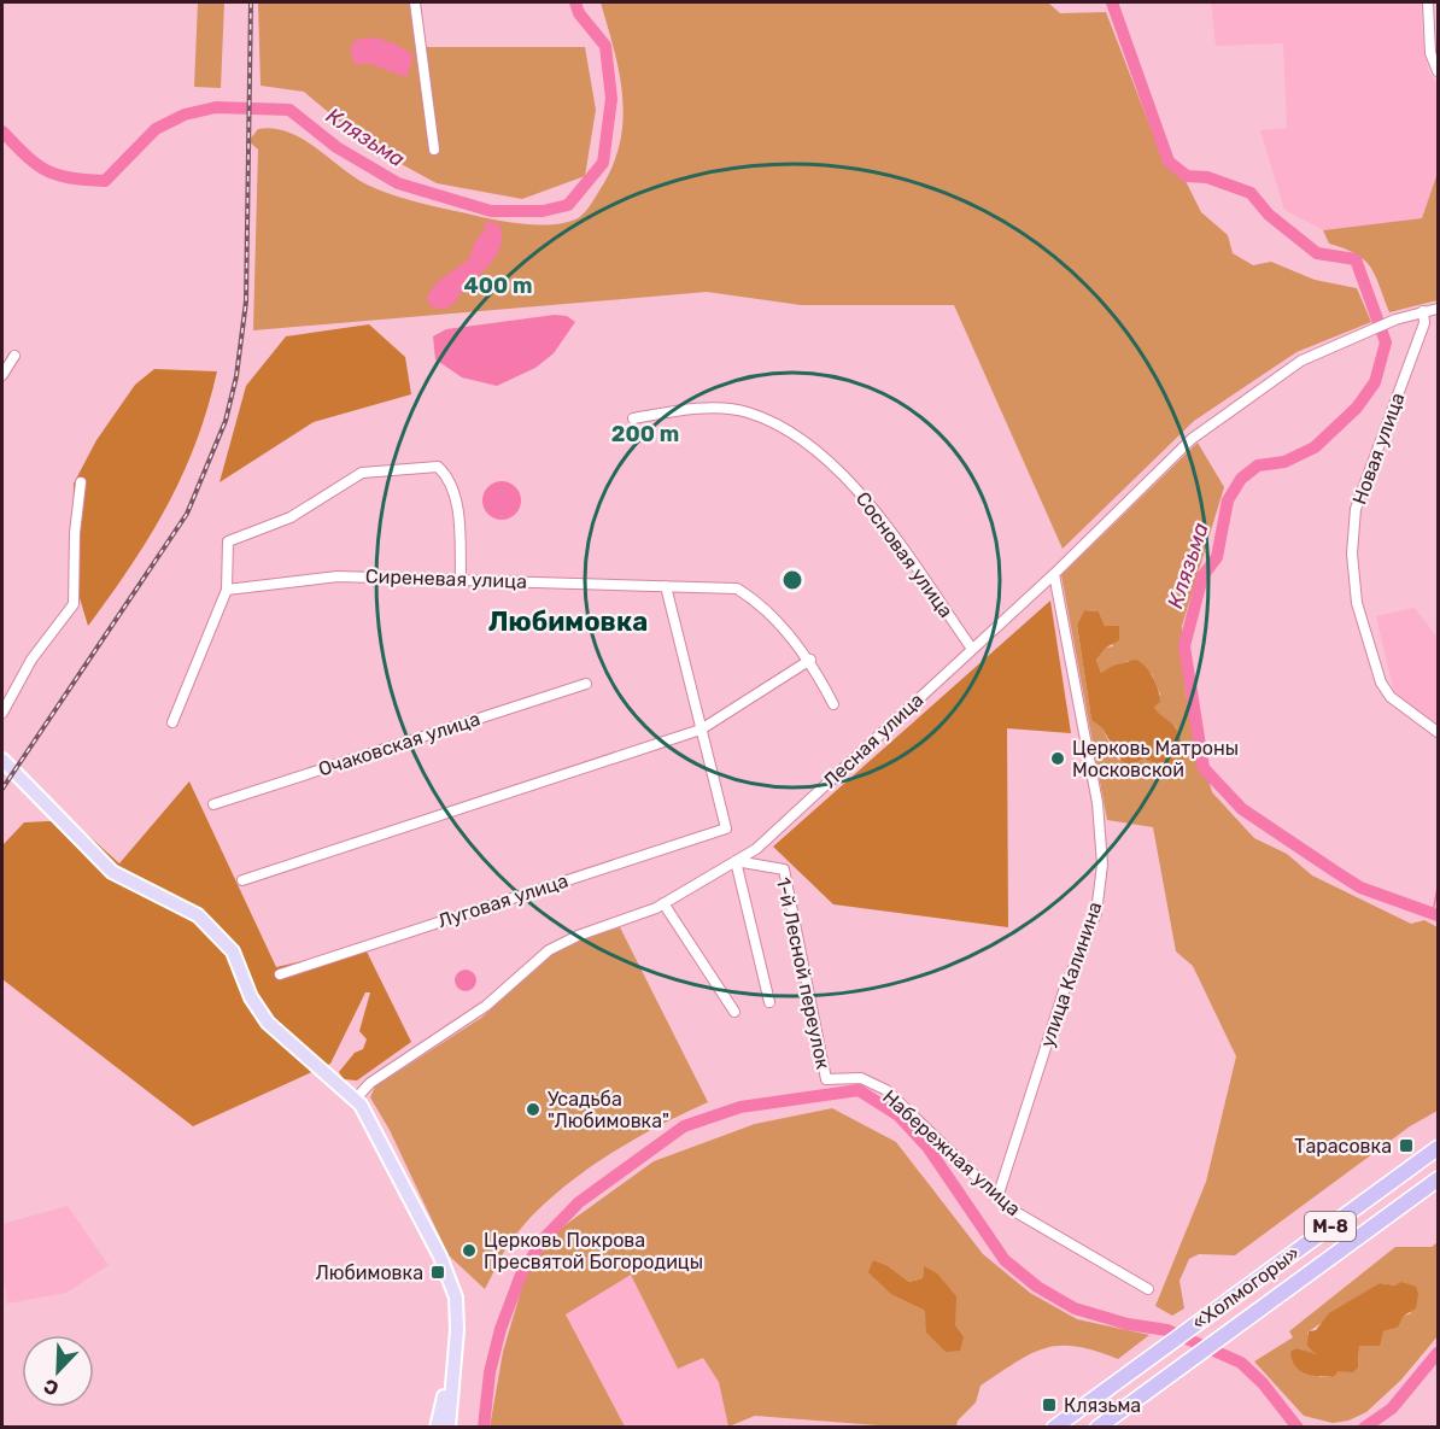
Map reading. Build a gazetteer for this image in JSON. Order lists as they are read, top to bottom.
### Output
{
  "streets": {
    "highway": ["М-8", "«Холмогоры»"],
    "street": [
      "Новая улица",
      "Сосновая улица",
      "Сиреневая улица",
      "Лесная улица",
      "Очаковская улица",
      "Луговая улица",
      "1-й Лесной переулок",
      "улица Калинина",
      "Набережная улица"
    ]
  },
  "crossings": [
    ["Новая улица", "Лесная улица"],
    ["Сосновая улица", "Лесная улица"],
    ["Лесная улица", "1-й Лесной переулок"],
    ["Лесная улица", "улица Калинина"],
    ["1-й Лесной переулок", "Набережная улица"],
    ["улица Калинина", "Набережная улица"]
  ],
  "districts": ["Любимовка"],
  "water": ["Клязьма"],
  "places": {
    "other": ["Церковь Матроны Московской", "Усадьба \"Любимовка\"", "Церковь Покрова Пресвятой Богородицы"],
    "transit": ["Тарасовка", "Любимовка", "Клязьма"]
  },
  "north": "bottom left",
  "rings": ["400 m", "200 m"]
}
